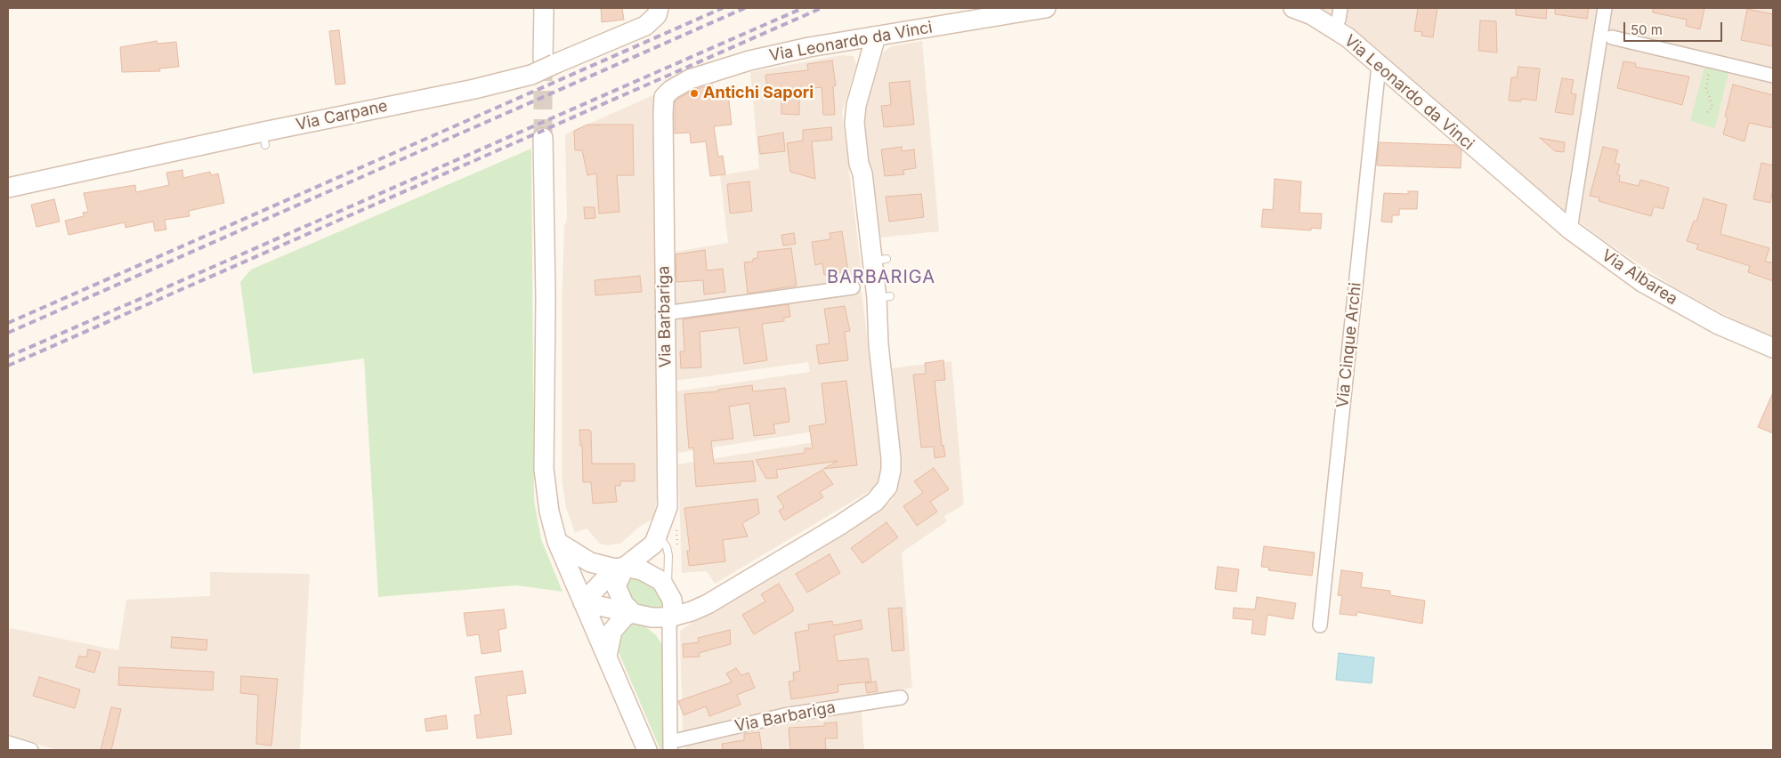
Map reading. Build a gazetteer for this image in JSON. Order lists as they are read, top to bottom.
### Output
{
  "streets": {
    "street": [
      "Via Leonardo da Vinci",
      "Via Carpane",
      "Via Albarea",
      "Via Barbariga",
      "Via Cinque Archi"
    ]
  },
  "crossings": [
    ["Via Leonardo da Vinci", "Via Albarea"],
    ["Via Leonardo da Vinci", "Via Barbariga"],
    ["Via Leonardo da Vinci", "Via Cinque Archi"]
  ],
  "districts": ["BARBARIGA"],
  "places": ["Antichi Sapori"],
  "scale_bar": "50 m"
}
